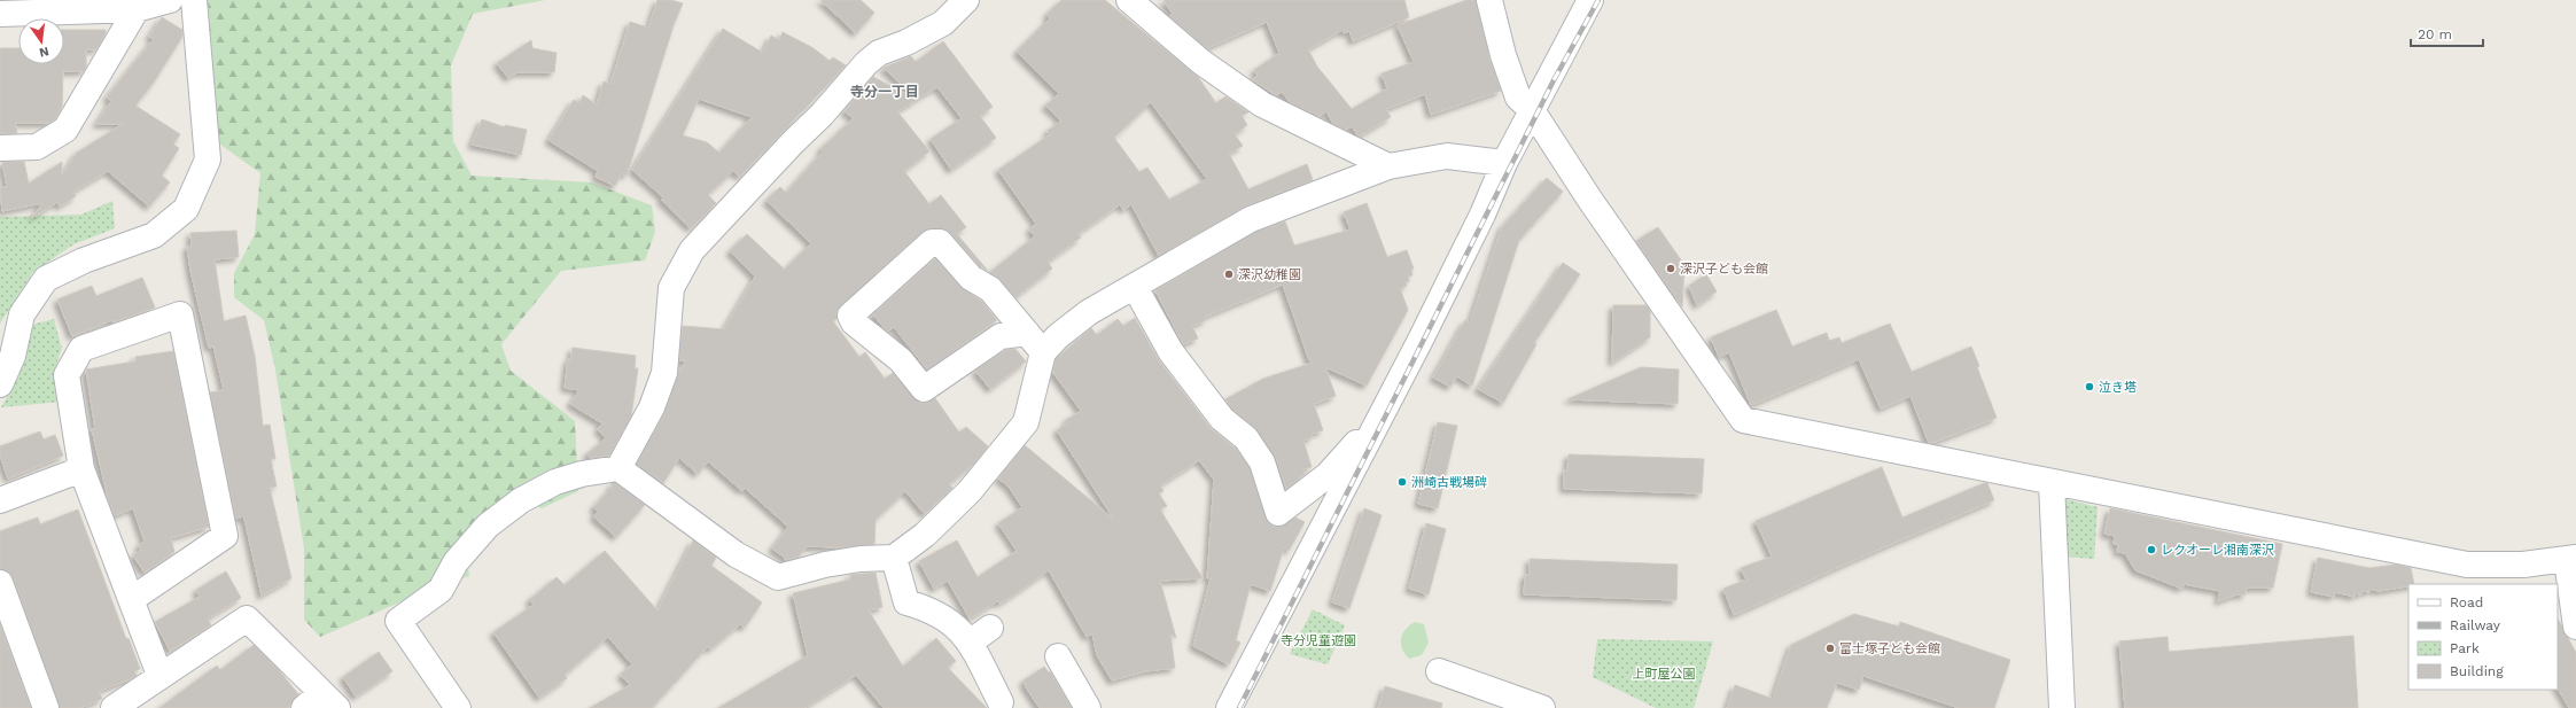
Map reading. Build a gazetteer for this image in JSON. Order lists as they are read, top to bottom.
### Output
{
  "districts": ["寺分一丁目"],
  "parks": ["寺分児童遊園", "上町屋公園"],
  "places": [
    "深沢子ども会館",
    "深沢幼稚園",
    "泣き塔",
    "洲崎古戦場碑",
    "レクオーレ湘南深沢",
    "富士塚子ども会館"
  ],
  "legend": [
    "Road",
    "Railway",
    "Park",
    "Building"
  ],
  "scale_bar": "20 m",
  "north": "bottom"
}
